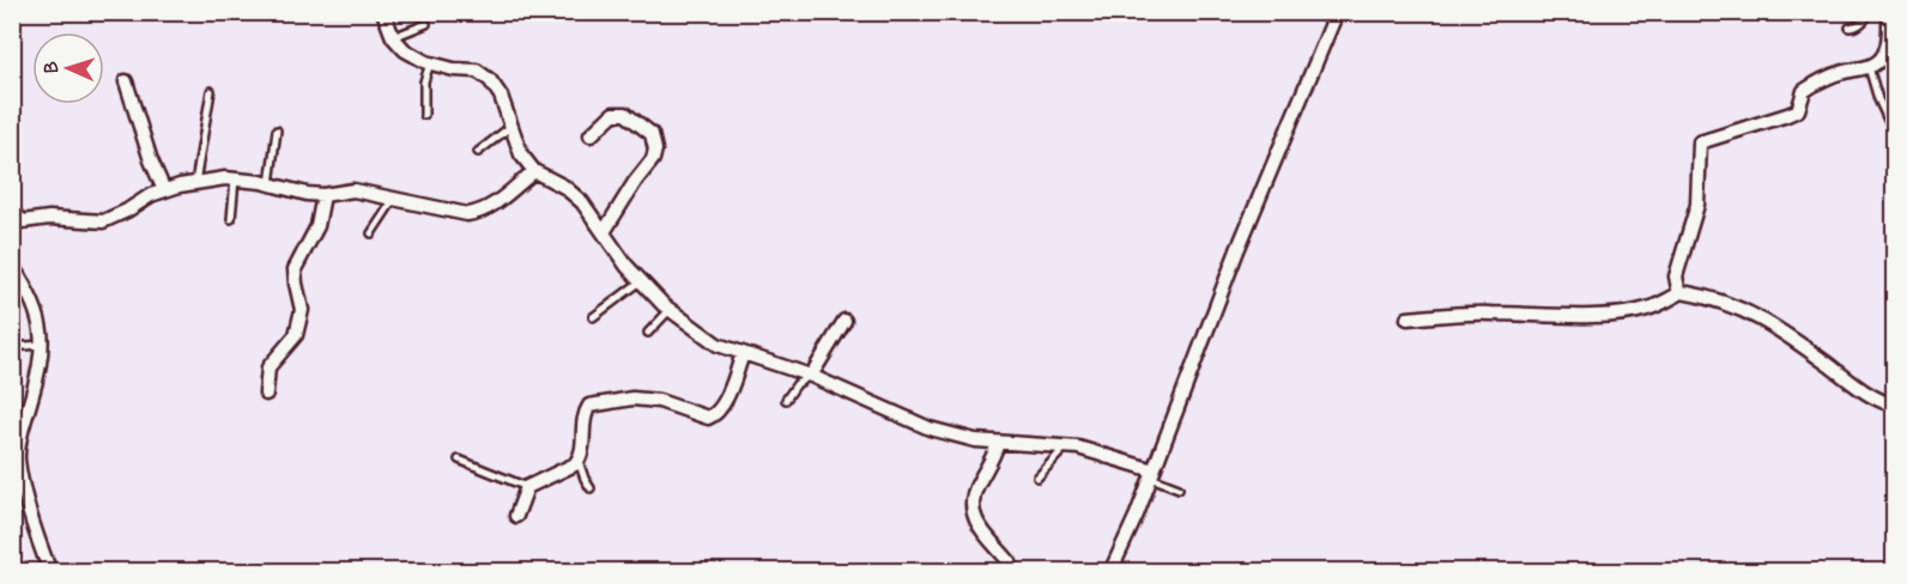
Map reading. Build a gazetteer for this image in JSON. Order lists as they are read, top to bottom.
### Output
{
  "north": "left"
}
